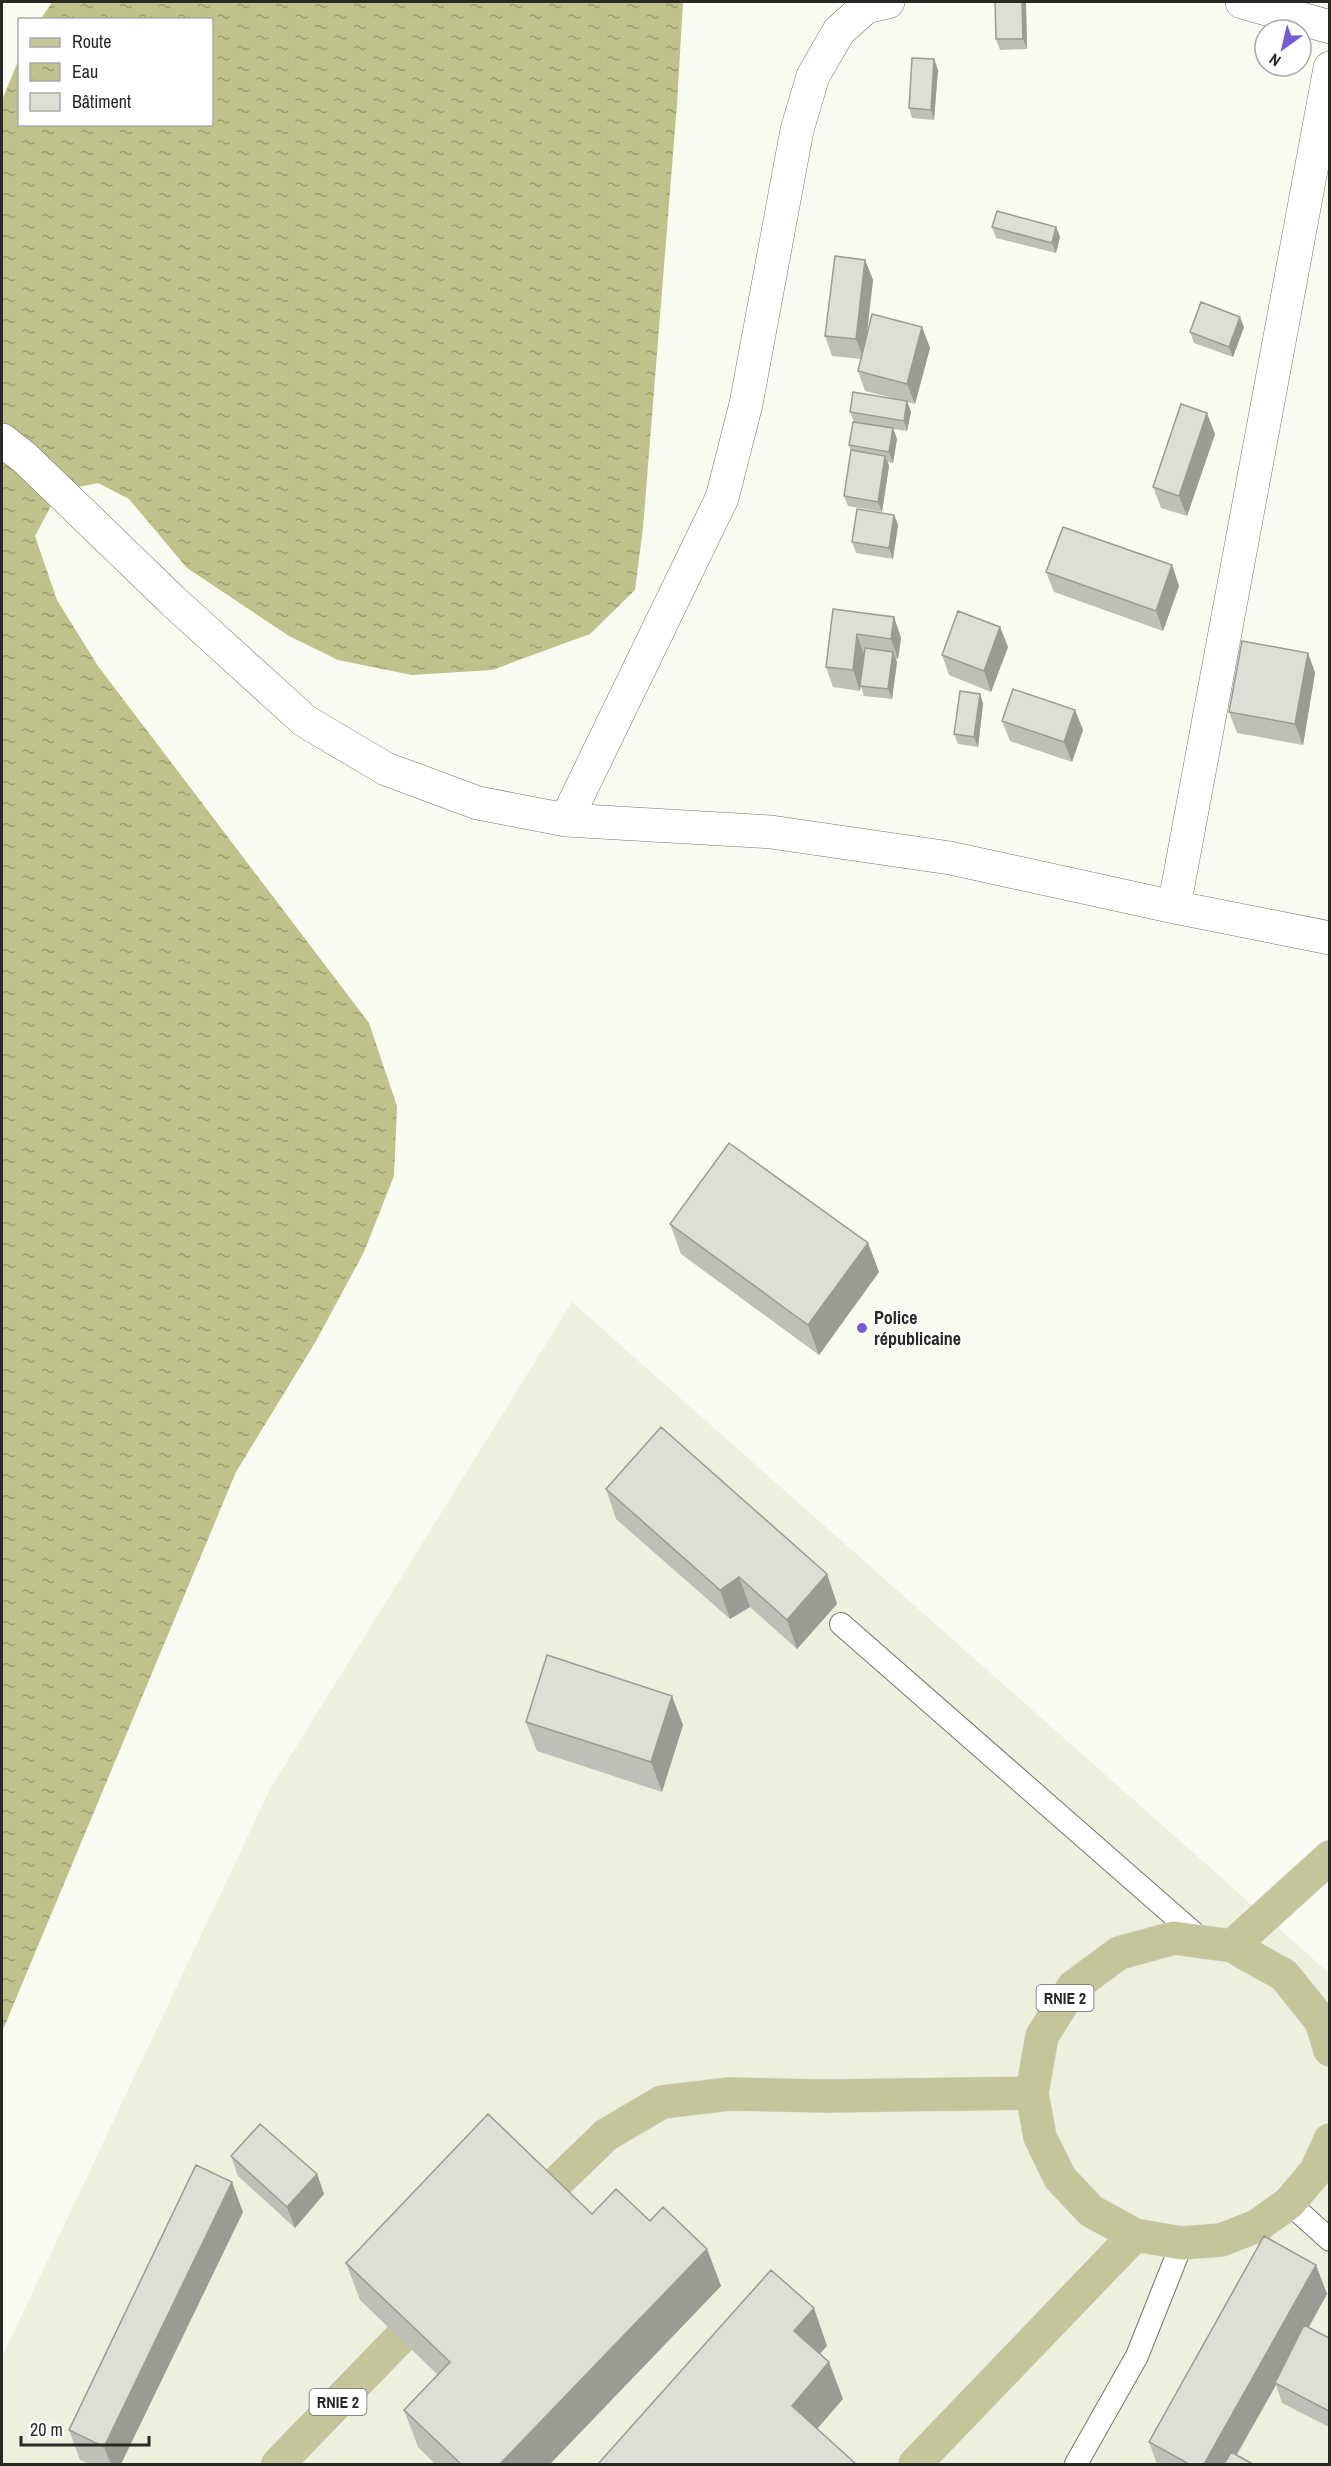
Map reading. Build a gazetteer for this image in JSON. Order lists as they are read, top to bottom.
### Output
{
  "streets": {
    "main road": ["RNIE 2"]
  },
  "places": ["Police républicaine"],
  "legend": ["Route", "Eau", "Bâtiment"],
  "scale_bar": "20 m",
  "north": "bottom left"
}
